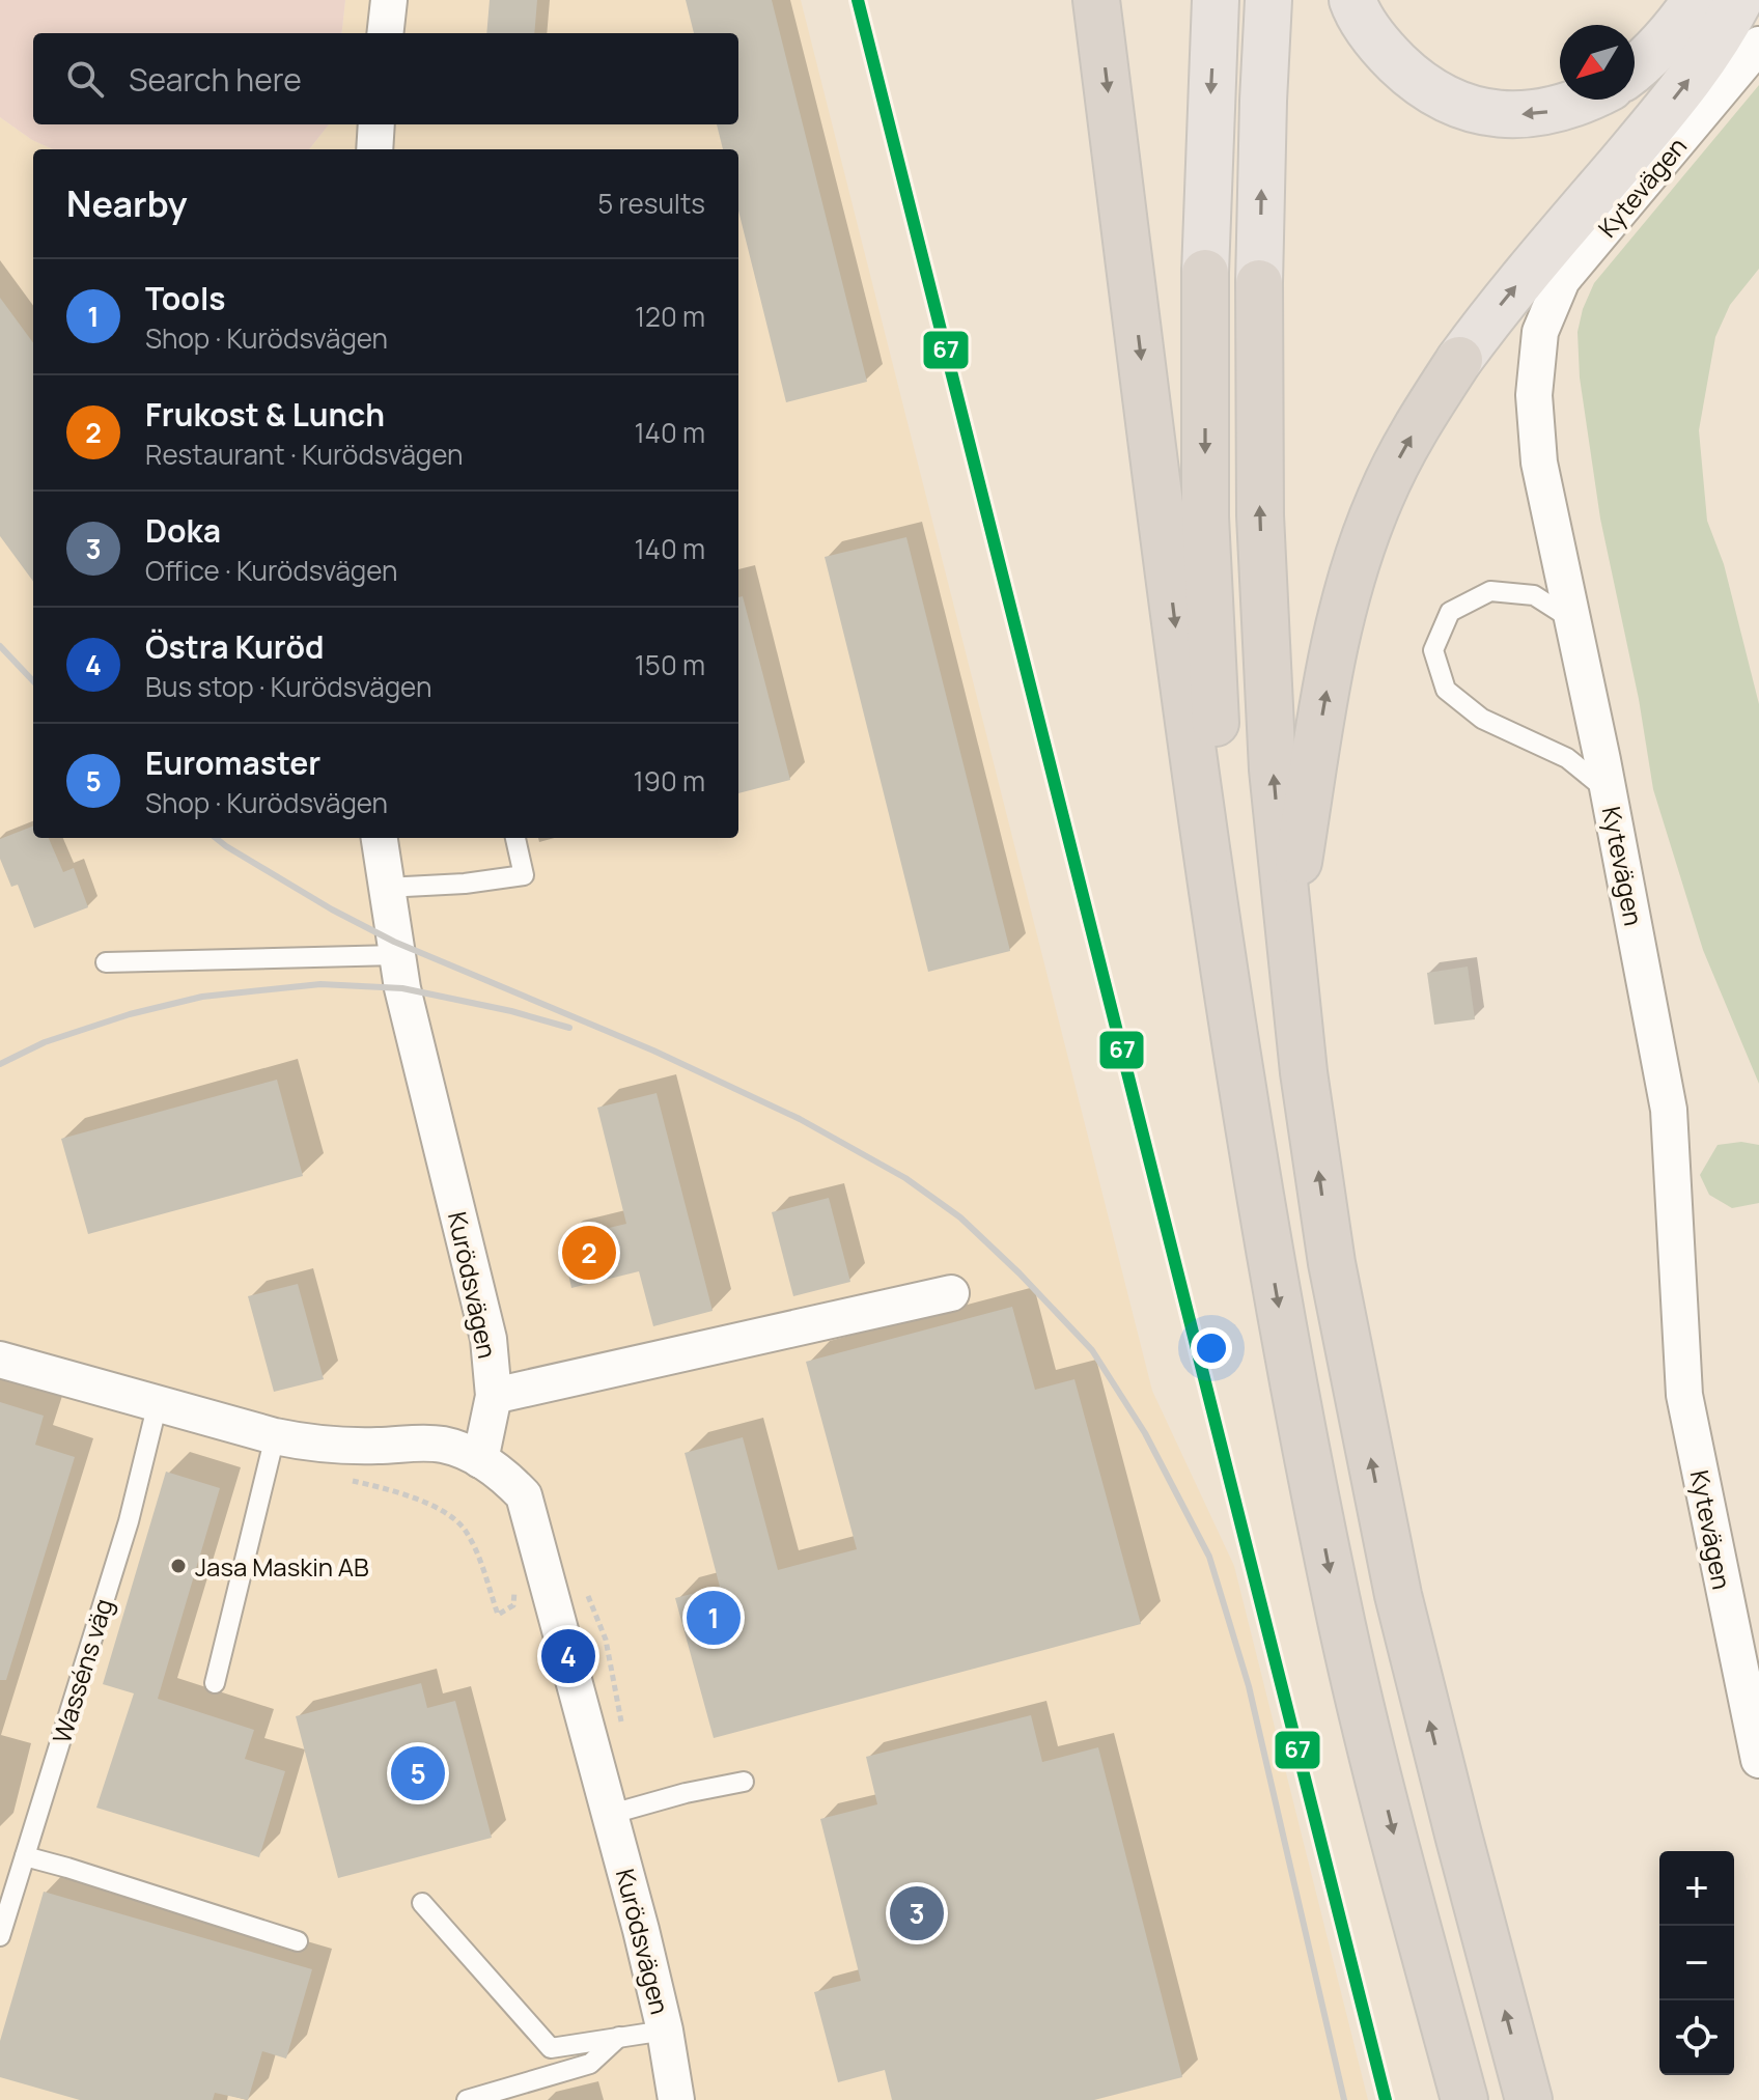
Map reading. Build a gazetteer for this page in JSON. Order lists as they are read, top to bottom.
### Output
{
  "streets": {
    "street": ["Kytevägen", "Kurödsvägen"],
    "lane": ["Wasséns väg"]
  },
  "places": ["Jasa Maskin AB"],
  "lines": ["transit line 67"],
  "north": "bottom left",
  "page": {
    "search": "Search here",
    "heading": ["Nearby", "5 results"],
    "list": [
      {
        "mark": "1",
        "name": "Tools",
        "note": "Shop · Kurödsvägen",
        "value": "120 m"
      },
      {
        "mark": "2",
        "name": "Frukost & Lunch",
        "note": "Restaurant · Kurödsvägen",
        "value": "140 m"
      },
      {
        "mark": "3",
        "name": "Doka",
        "note": "Office · Kurödsvägen",
        "value": "140 m"
      },
      {
        "mark": "4",
        "name": "Östra Kuröd",
        "note": "Bus stop · Kurödsvägen",
        "value": "150 m"
      },
      {
        "mark": "5",
        "name": "Euromaster",
        "note": "Shop · Kurödsvägen",
        "value": "190 m"
      }
    ],
    "pins": [
      "2",
      "1",
      "4",
      "5",
      "3"
    ],
    "map_buttons": ["+", "−"]
  }
}
